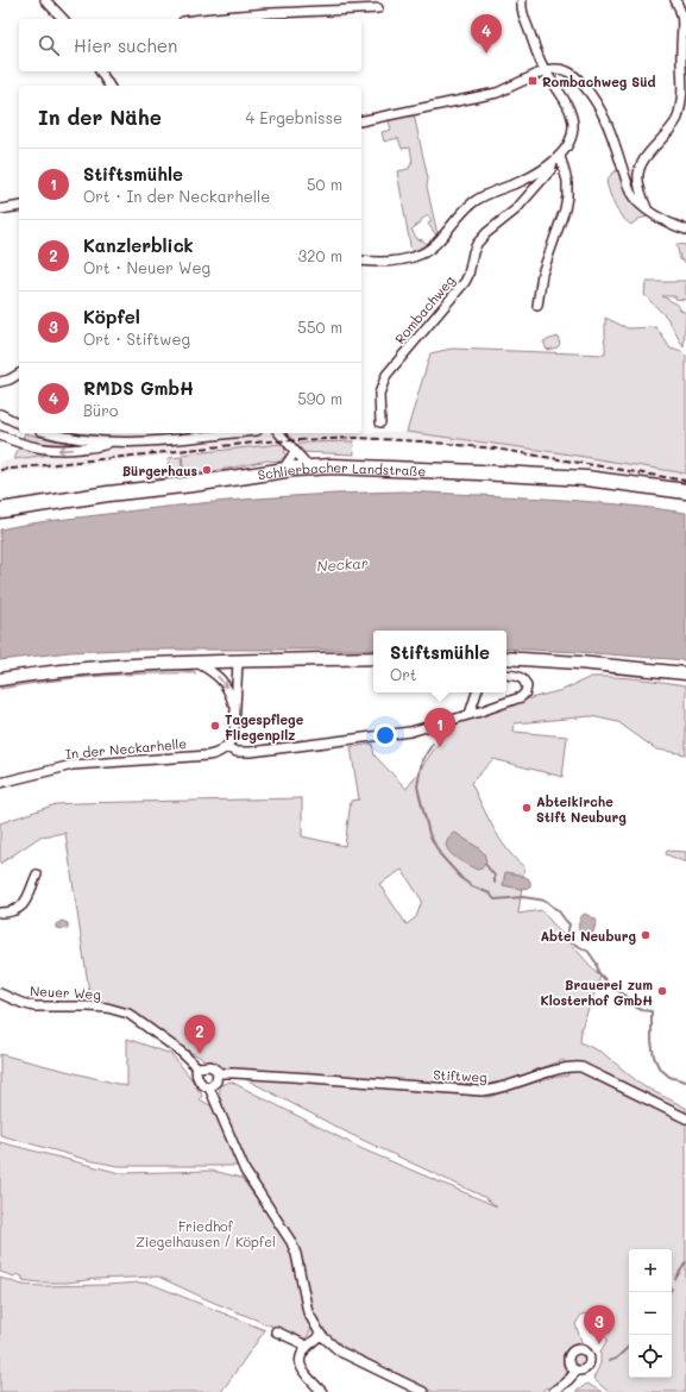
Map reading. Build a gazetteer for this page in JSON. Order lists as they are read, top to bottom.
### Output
{
  "streets": {
    "main road": ["Schlierbacher Landstraße"],
    "street": [
      "Rombachweg",
      "In der Neckarhelle",
      "Neuer Weg",
      "Stiftweg"
    ]
  },
  "crossings": [
    ["Neuer Weg", "Stiftweg"]
  ],
  "water": ["Neckar"],
  "parks": ["Friedhof Ziegelhausen / Köpfel"],
  "places": {
    "transit": ["Rombachweg Süd"],
    "other": [
      "Bürgerhaus",
      "Tagespflege Fliegenpilz",
      "Abteikirche Stift Neuburg",
      "Abtei Neuburg",
      "Brauerei zum Klosterhof GmbH"
    ]
  },
  "page": {
    "pins": [
      "4",
      "1",
      "2",
      "3"
    ],
    "search": "Hier suchen",
    "heading": ["In der Nähe", "4 Ergebnisse"],
    "list": [
      {
        "mark": "1",
        "name": "Stiftsmühle",
        "note": "Ort · In der Neckarhelle",
        "value": "50 m"
      },
      {
        "mark": "2",
        "name": "Kanzlerblick",
        "note": "Ort · Neuer Weg",
        "value": "320 m"
      },
      {
        "mark": "3",
        "name": "Köpfel",
        "note": "Ort · Stiftweg",
        "value": "550 m"
      },
      {
        "mark": "4",
        "name": "RMDS GmbH",
        "note": "Büro",
        "value": "590 m"
      }
    ],
    "popup": ["Stiftsmühle", "Ort"],
    "map_buttons": ["+", "−"]
  }
}
